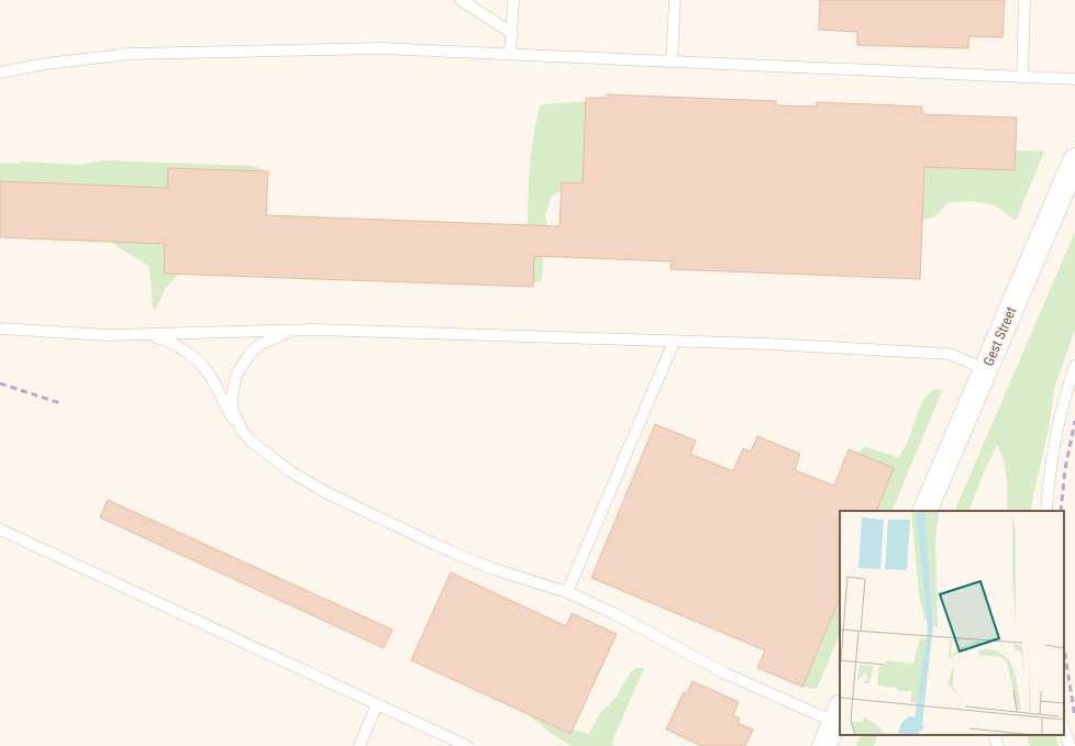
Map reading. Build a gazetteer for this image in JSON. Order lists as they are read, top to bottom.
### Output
{
  "streets": {
    "street": ["Gest Street"]
  }
}
